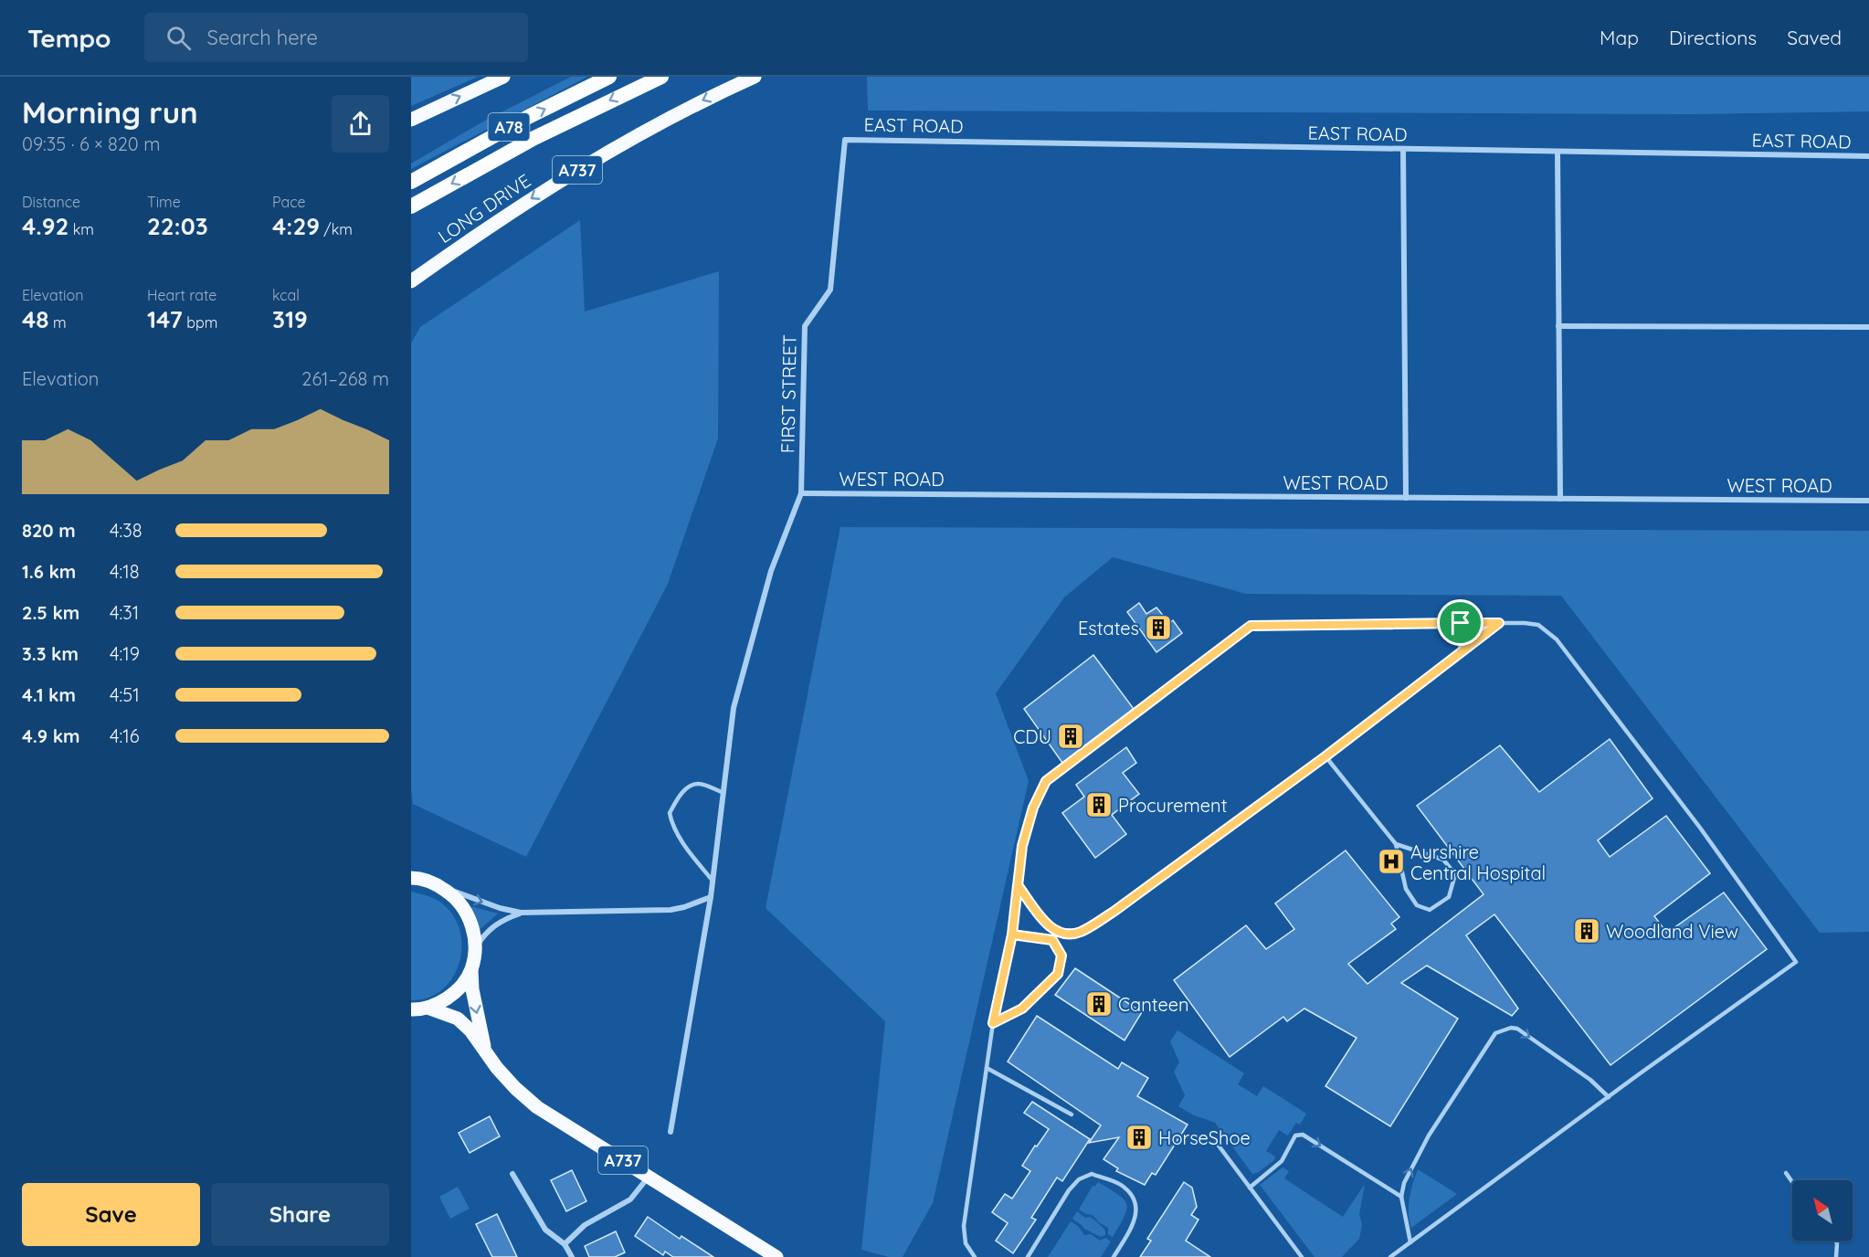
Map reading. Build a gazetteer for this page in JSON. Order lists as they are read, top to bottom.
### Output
{
  "streets": {
    "highway": ["A78"],
    "main road": ["A737", "LONG DRIVE"],
    "street": ["EAST ROAD", "FIRST STREET", "WEST ROAD"]
  },
  "crossings": [
    ["EAST ROAD", "FIRST STREET"],
    ["FIRST STREET", "WEST ROAD"]
  ],
  "one_way": ["LONG DRIVE"],
  "places": {
    "building": [
      "Estates",
      "CDU",
      "Procurement",
      "Woodland View",
      "Canteen",
      "HorseShoe"
    ],
    "hospital": ["Ayrshire Central Hospital"]
  },
  "north": "top left",
  "page": {
    "header": "Tempo",
    "search": "Search here",
    "nav": ["Map", "Directions", "Saved"],
    "heading": ["Morning run", "09:35 · 6 × 820 m"],
    "stats": [
      ["Distance", "4.92 km"],
      ["Time", "22:03"],
      ["Pace", "4:29 /km"],
      ["Elevation", "48 m"],
      ["Heart rate", "147 bpm"],
      ["kcal", "319"]
    ],
    "chart": ["Elevation", "261–268 m"],
    "list": [
      {
        "name": "820 m",
        "note": "4:38"
      },
      {
        "name": "1.6 km",
        "note": "4:18"
      },
      {
        "name": "2.5 km",
        "note": "4:31"
      },
      {
        "name": "3.3 km",
        "note": "4:19"
      },
      {
        "name": "4.1 km",
        "note": "4:51"
      },
      {
        "name": "4.9 km",
        "note": "4:16"
      }
    ],
    "buttons": ["Save", "Share"]
  }
}
